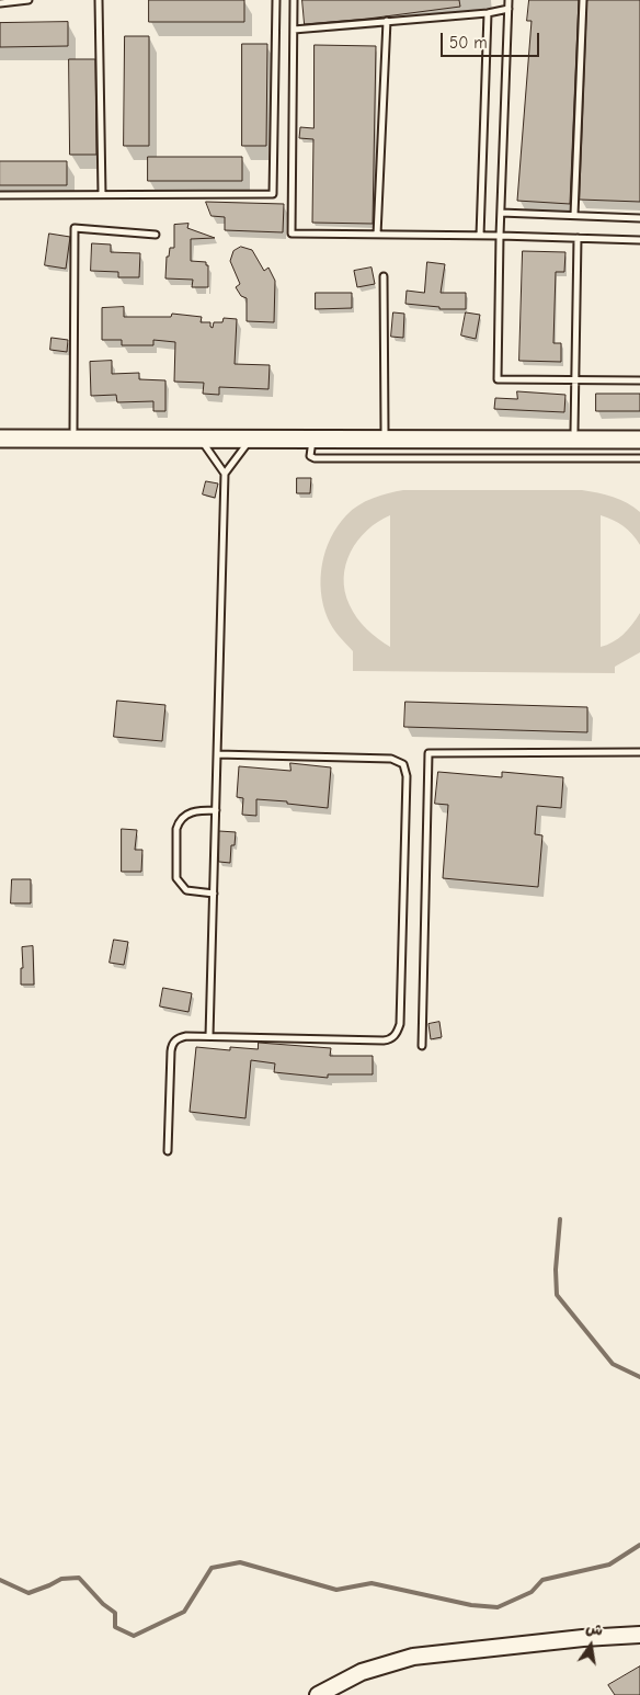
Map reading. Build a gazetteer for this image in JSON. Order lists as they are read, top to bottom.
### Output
{
  "scale_bar": "50 m",
  "north": "top"
}
